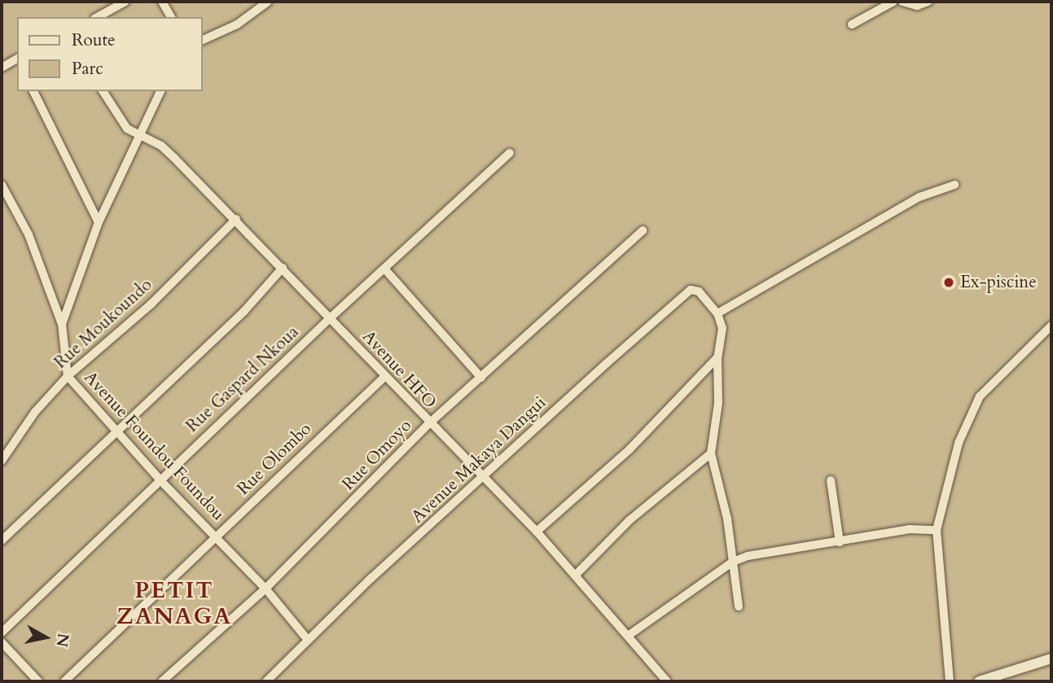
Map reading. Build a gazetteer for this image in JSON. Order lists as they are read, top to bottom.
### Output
{
  "streets": {
    "street": [
      "Rue Moukoundo",
      "Avenue HFO",
      "Rue Gaspard Nkoua",
      "Avenue Foundou Foundou",
      "Rue Omoyo",
      "Rue Olombo",
      "Avenue Makaya Dangui"
    ]
  },
  "crossings": [
    ["Rue Moukoundo", "Avenue HFO"],
    ["Rue Moukoundo", "Avenue Foundou Foundou"],
    ["Avenue HFO", "Rue Gaspard Nkoua"],
    ["Avenue HFO", "Rue Omoyo"],
    ["Avenue HFO", "Rue Olombo"],
    ["Avenue HFO", "Avenue Makaya Dangui"],
    ["Rue Gaspard Nkoua", "Avenue Foundou Foundou"],
    ["Avenue Foundou Foundou", "Rue Omoyo"],
    ["Avenue Foundou Foundou", "Rue Olombo"],
    ["Avenue Foundou Foundou", "Avenue Makaya Dangui"]
  ],
  "districts": ["PETIT ZANAGA"],
  "places": ["Ex-piscine"],
  "legend": ["Route", "Parc"],
  "north": "right"
}
